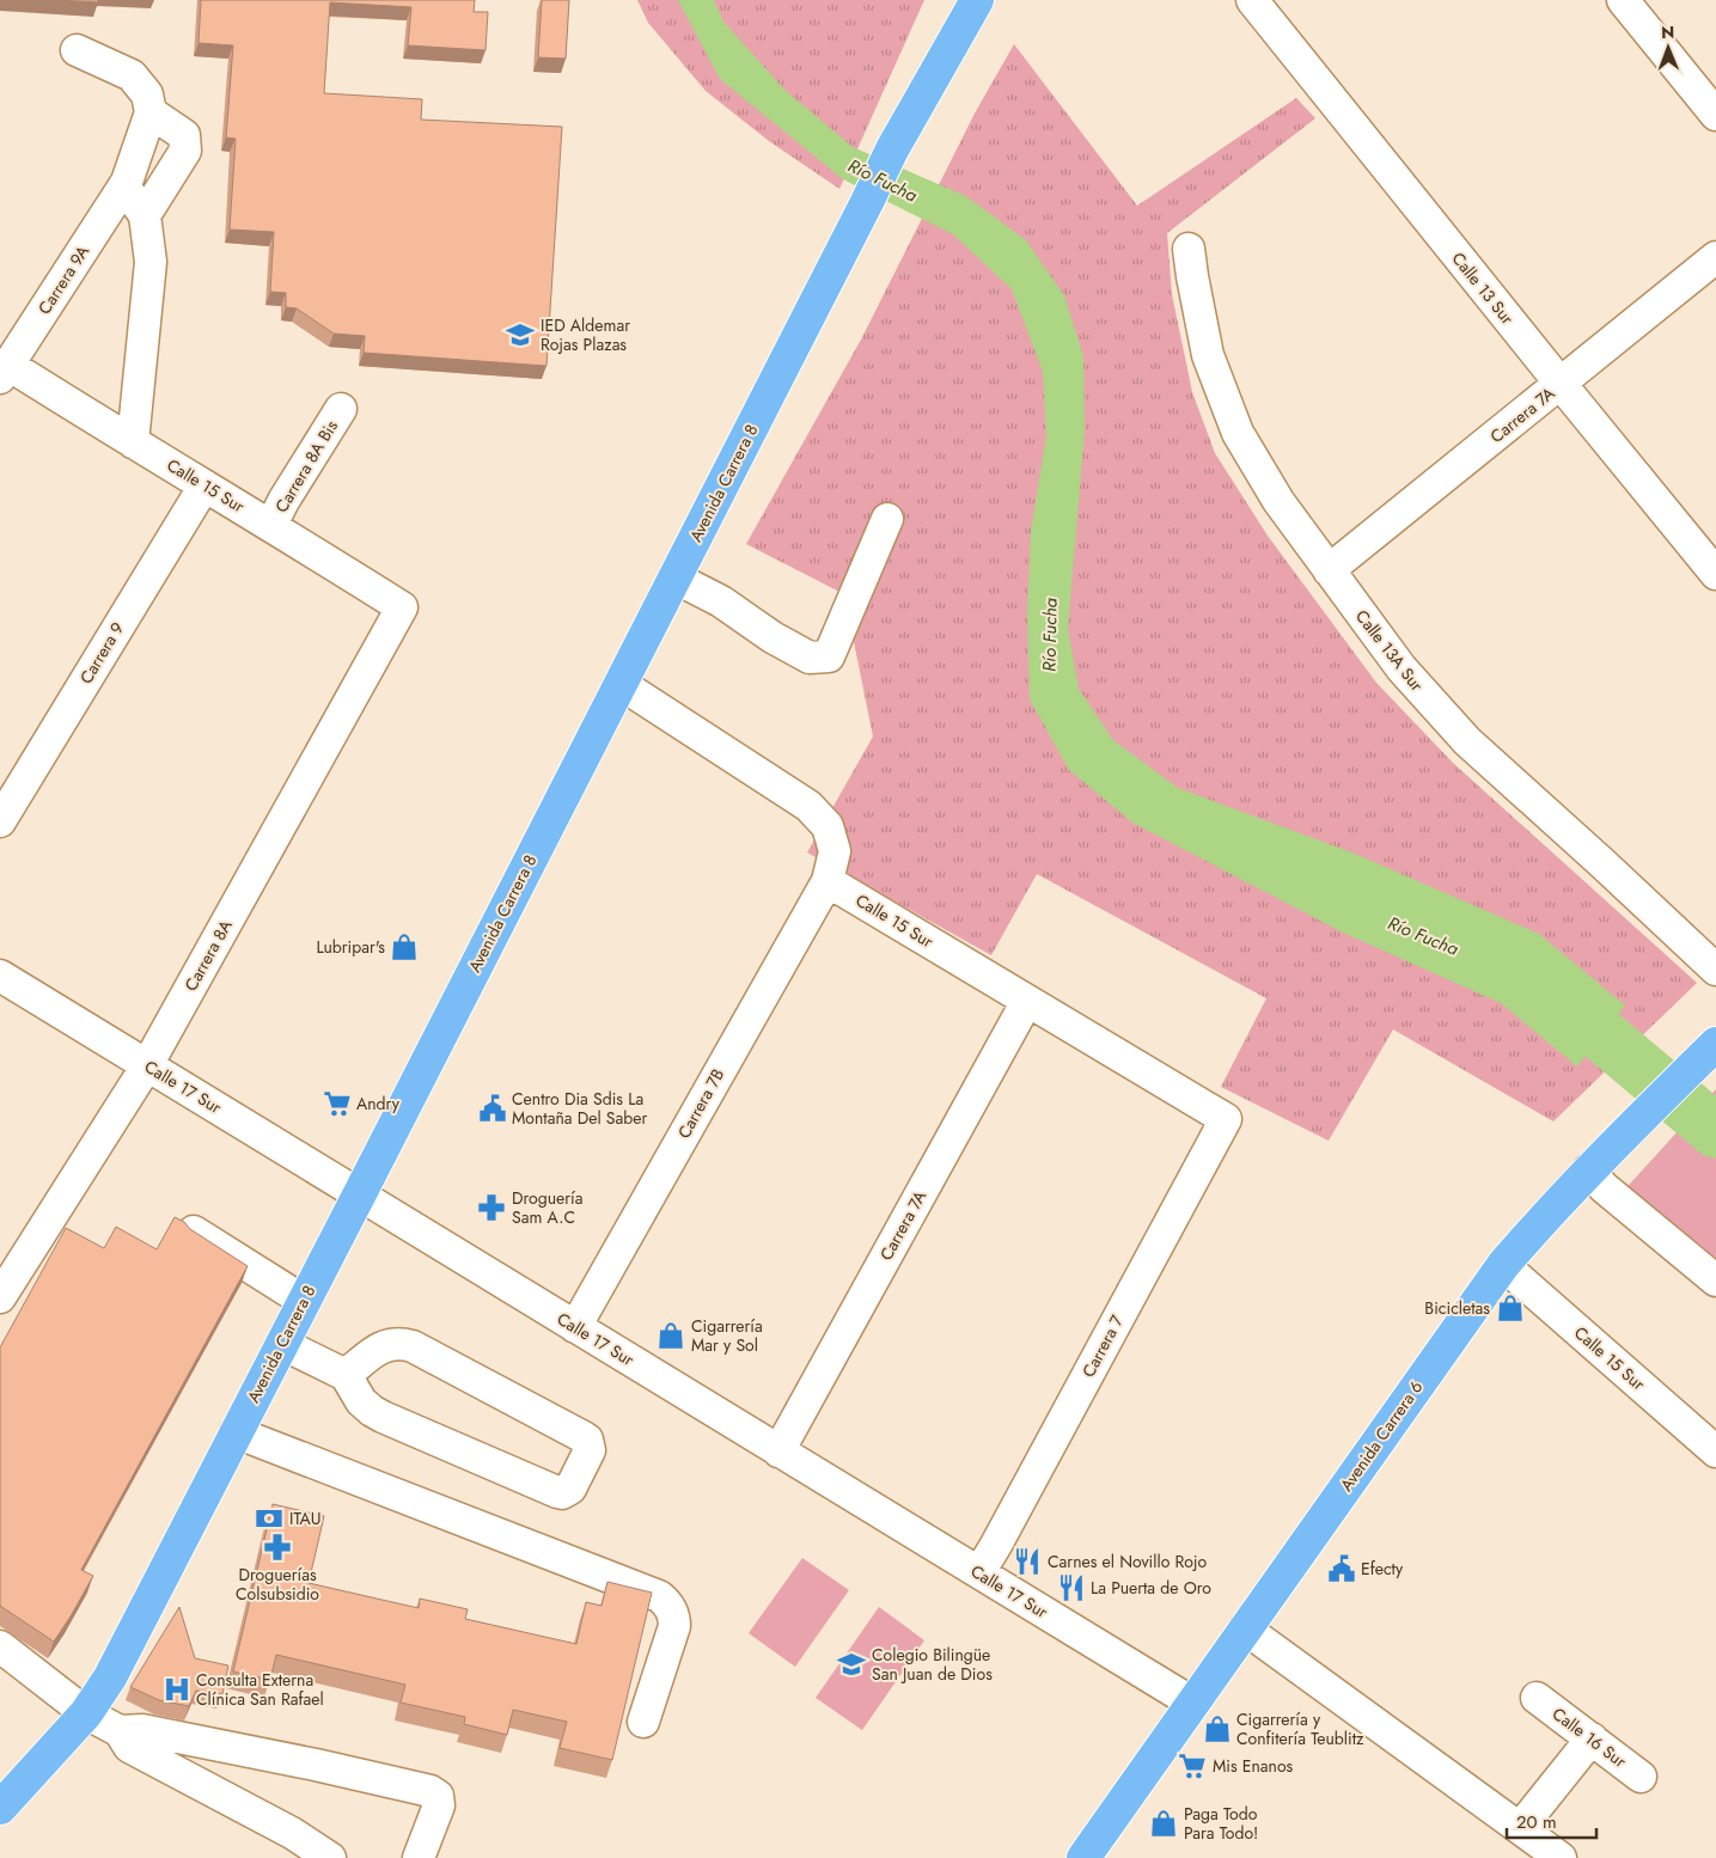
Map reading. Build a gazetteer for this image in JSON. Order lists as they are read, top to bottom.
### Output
{
  "streets": {
    "main road": ["Avenida Carrera 8", "Avenida Carrera 6"],
    "street": [
      "Carrera 9A",
      "Calle 13 Sur",
      "Carrera 7A",
      "Carrera 8A Bis",
      "Calle 15 Sur",
      "Calle 13A Sur",
      "Carrera 9",
      "Carrera 8A",
      "Calle 17 Sur",
      "Carrera 7B",
      "Carrera 7",
      "Calle 16 Sur"
    ]
  },
  "crossings": [
    ["Carrera 9A", "Calle 15 Sur"],
    ["Calle 13 Sur", "Carrera 7A"],
    ["Carrera 7A", "Calle 15 Sur"],
    ["Carrera 7A", "Calle 13A Sur"],
    ["Carrera 7A", "Calle 17 Sur"],
    ["Carrera 8A Bis", "Calle 15 Sur"],
    ["Avenida Carrera 8", "Calle 17 Sur"],
    ["Calle 15 Sur", "Carrera 9"],
    ["Calle 15 Sur", "Carrera 8A"],
    ["Calle 15 Sur", "Carrera 7B"],
    ["Calle 15 Sur", "Carrera 7"],
    ["Calle 15 Sur", "Avenida Carrera 6"],
    ["Carrera 8A", "Calle 17 Sur"],
    ["Calle 17 Sur", "Carrera 7B"],
    ["Calle 17 Sur", "Carrera 7"],
    ["Calle 17 Sur", "Avenida Carrera 6"]
  ],
  "water": ["Río Fucha"],
  "places": {
    "school or university": ["IED Aldemar Rojas Plazas", "Colegio Bilingüe San Juan de Dios"],
    "shop": [
      "Lubripar's",
      "Bicicletas",
      "Cigarrería Mar y Sol",
      "Cigarrería y Confitería Teublitz",
      "Paga Todo Para Todo!"
    ],
    "supermarket": ["Andry", "Mis Enanos"],
    "public building": ["Centro Dia Sdis La Montaña Del Saber", "Efecty"],
    "pharmacy": ["Droguería Sam A.C", "Droguerías Colsubsidio"],
    "bank": ["ITAU"],
    "restaurant": ["Carnes el Novillo Rojo", "La Puerta de Oro"],
    "hospital": ["Consulta Externa Clínica San Rafael"]
  },
  "scale_bar": "20 m",
  "north": "top"
}
